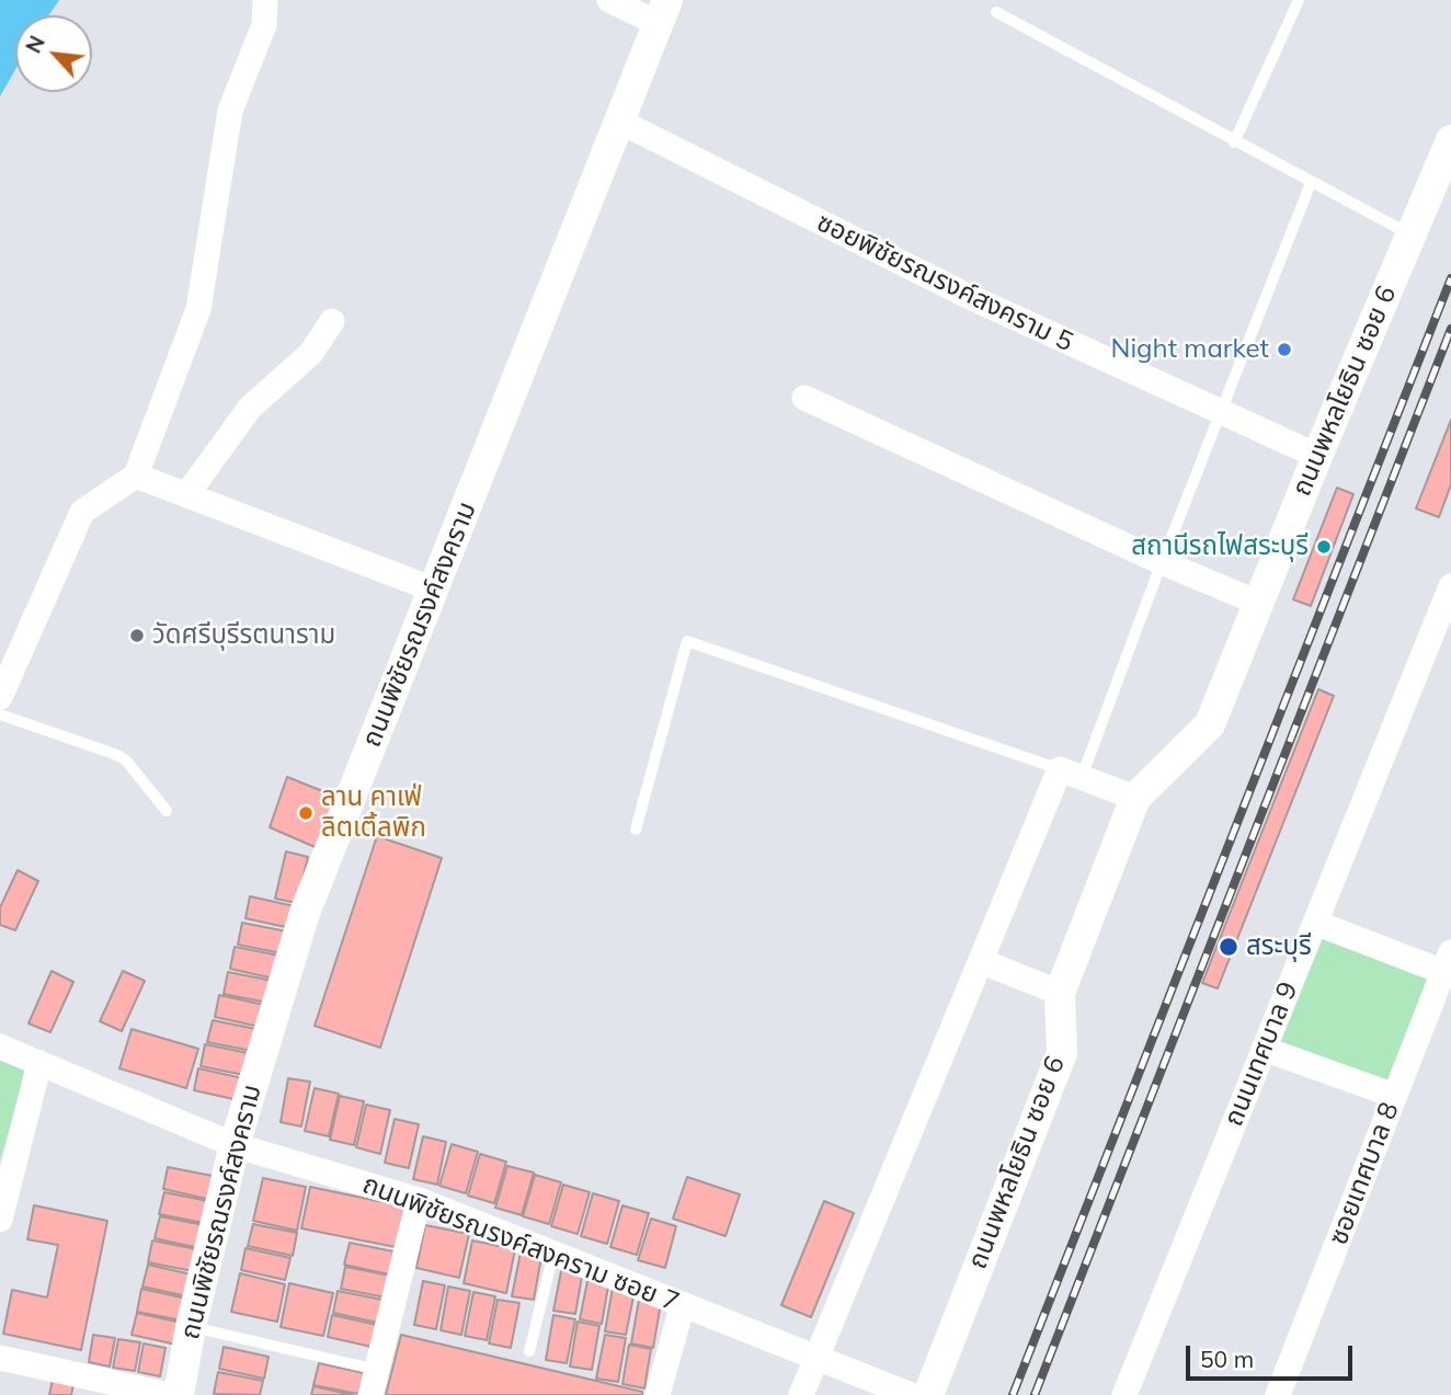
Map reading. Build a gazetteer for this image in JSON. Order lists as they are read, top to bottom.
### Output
{
  "streets": {
    "street": [
      "ซอยพิชัยรณรงค์สงคราม 5",
      "ถนนพหลโยธิน ซอย 6",
      "ถนนพิชัยรณรงค์สงคราม",
      "ถนนเทศบาล 9",
      "ซอยเทศบาล 8",
      "ถนนพิชัยรณรงค์สงคราม ซอย 7"
    ]
  },
  "crossings": [
    ["ซอยพิชัยรณรงค์สงคราม 5", "ถนนพหลโยธิน ซอย 6"],
    ["ซอยพิชัยรณรงค์สงคราม 5", "ถนนพิชัยรณรงค์สงคราม"],
    ["ถนนพิชัยรณรงค์สงคราม", "ถนนพิชัยรณรงค์สงคราม ซอย 7"]
  ],
  "places": [
    "Night market",
    "สถานีรถไฟสระบุรี",
    "วัดศรีบุรีรตนาราม",
    "ลาน คาเฟ่ ลิตเติ้ลพิก",
    "สระบุรี"
  ],
  "scale_bar": "50 m",
  "north": "top left"
}
